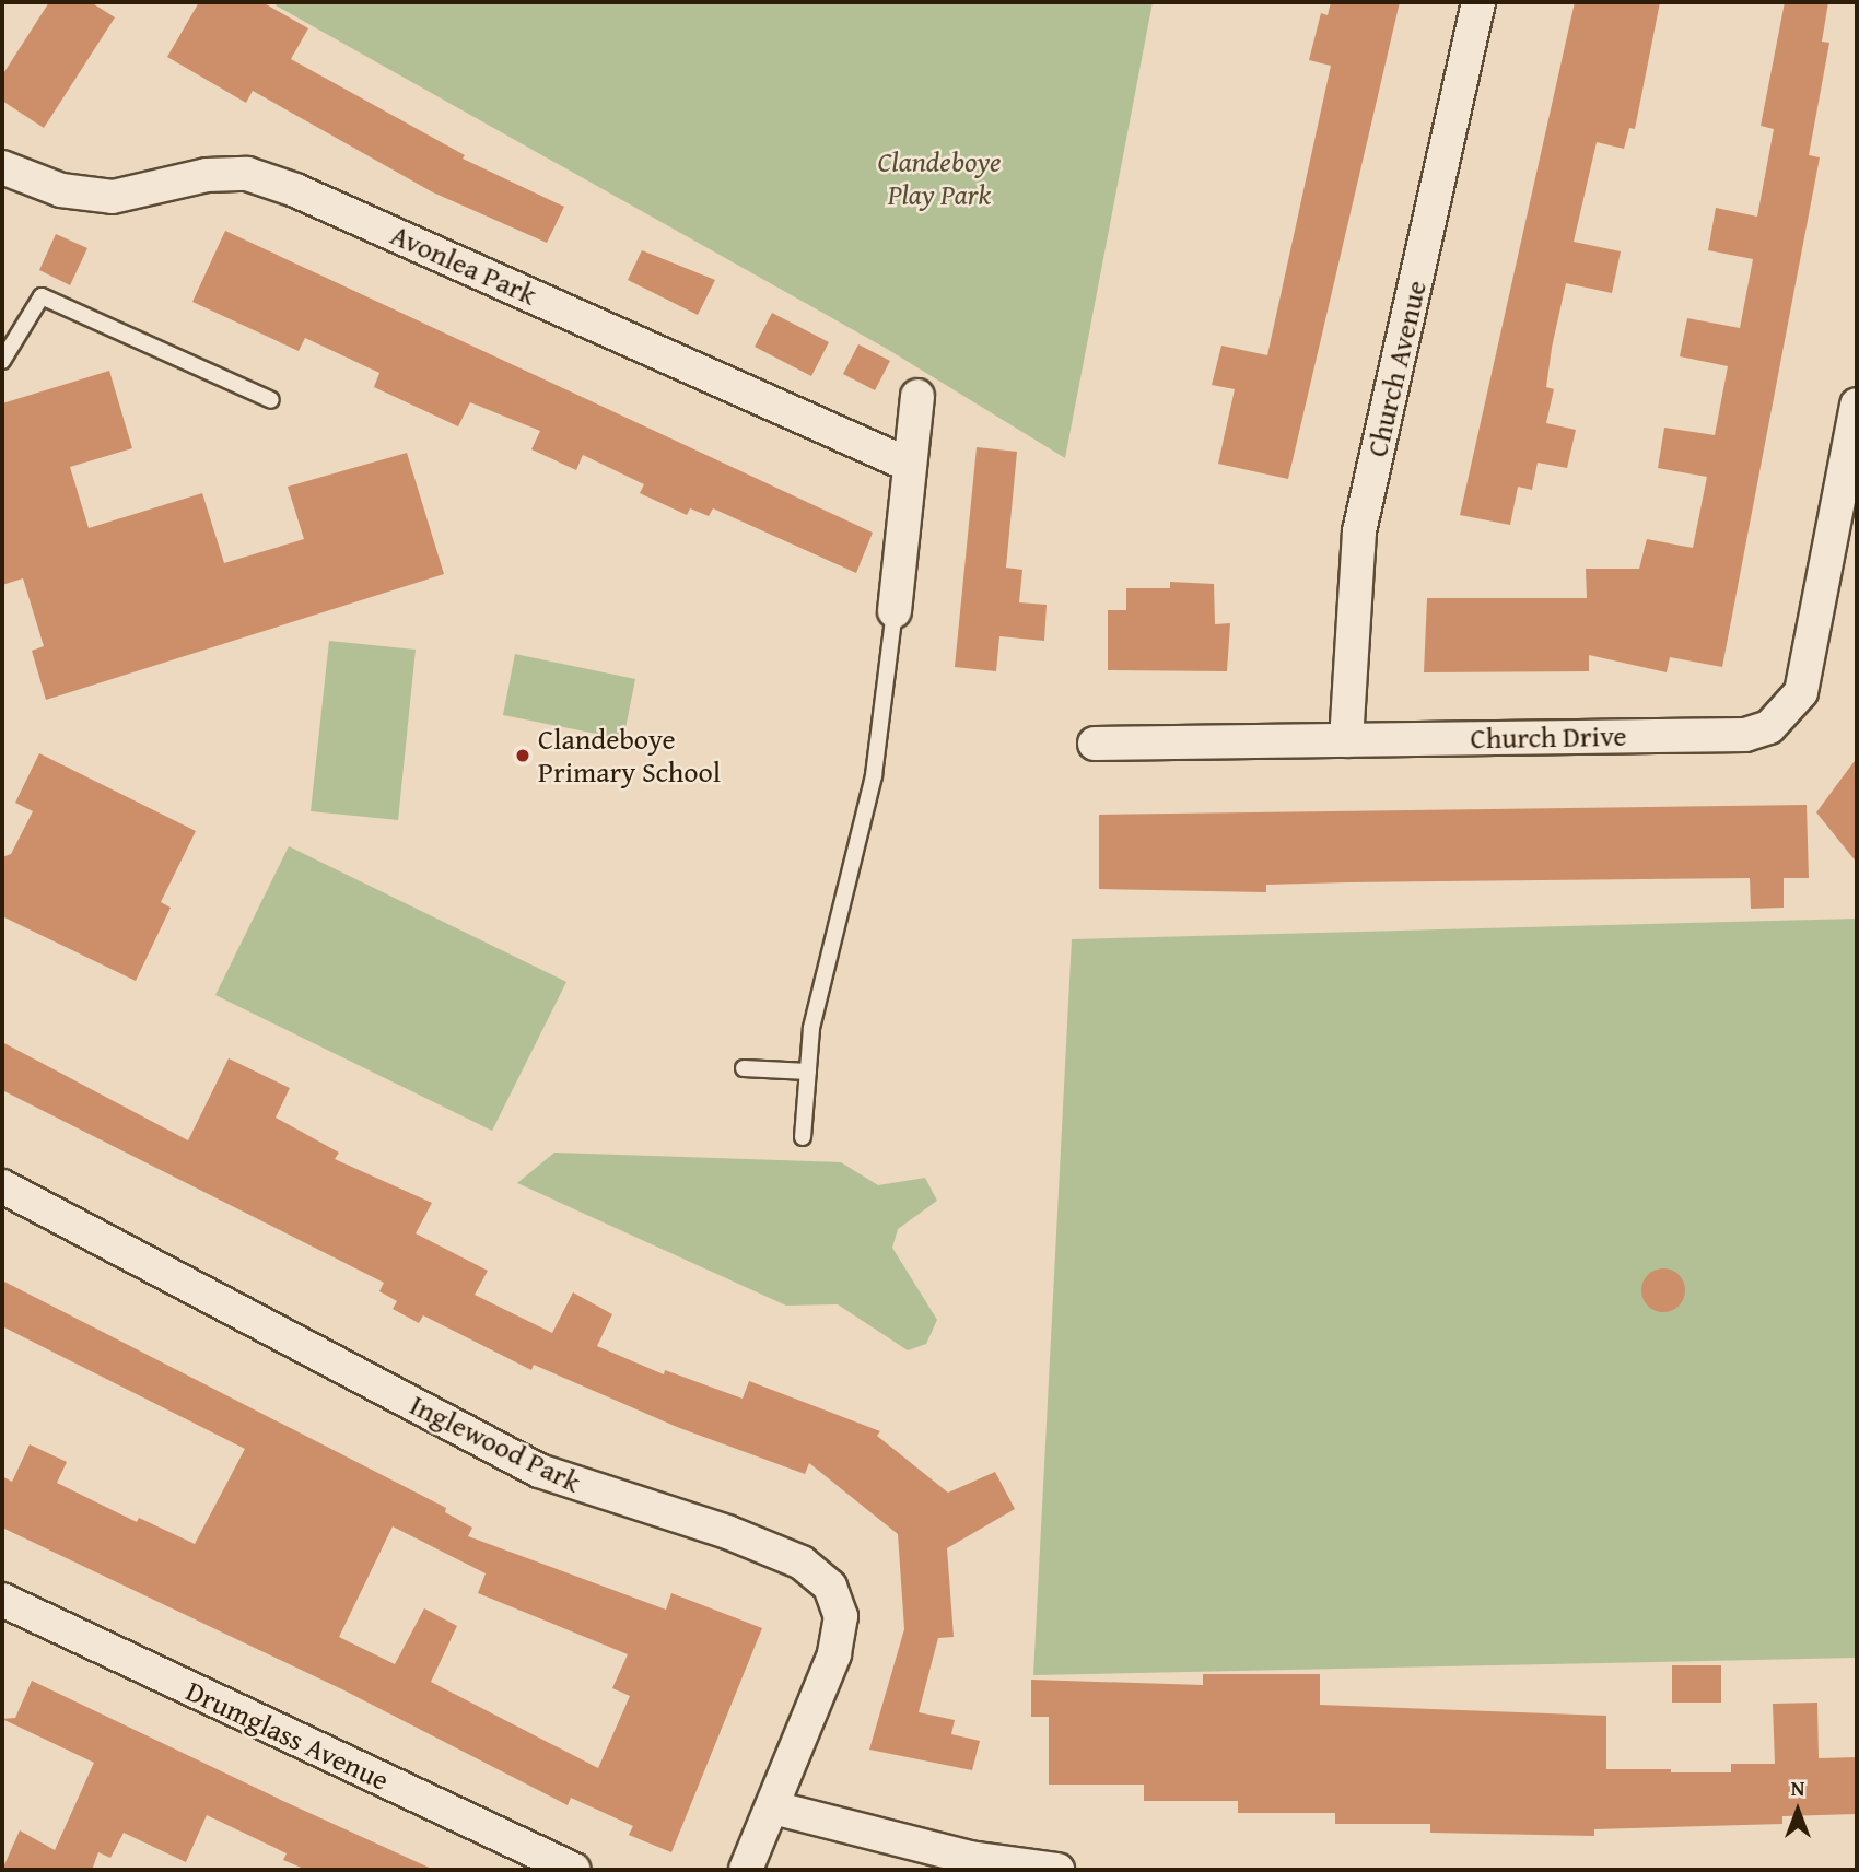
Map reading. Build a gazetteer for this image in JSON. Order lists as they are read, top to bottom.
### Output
{
  "streets": {
    "street": [
      "Avonlea Park",
      "Church Avenue",
      "Church Drive",
      "Inglewood Park",
      "Drumglass Avenue"
    ]
  },
  "crossings": [
    ["Church Avenue", "Church Drive"]
  ],
  "parks": ["Clandeboye Play Park"],
  "places": ["Clandeboye Primary School"],
  "north": "top"
}
